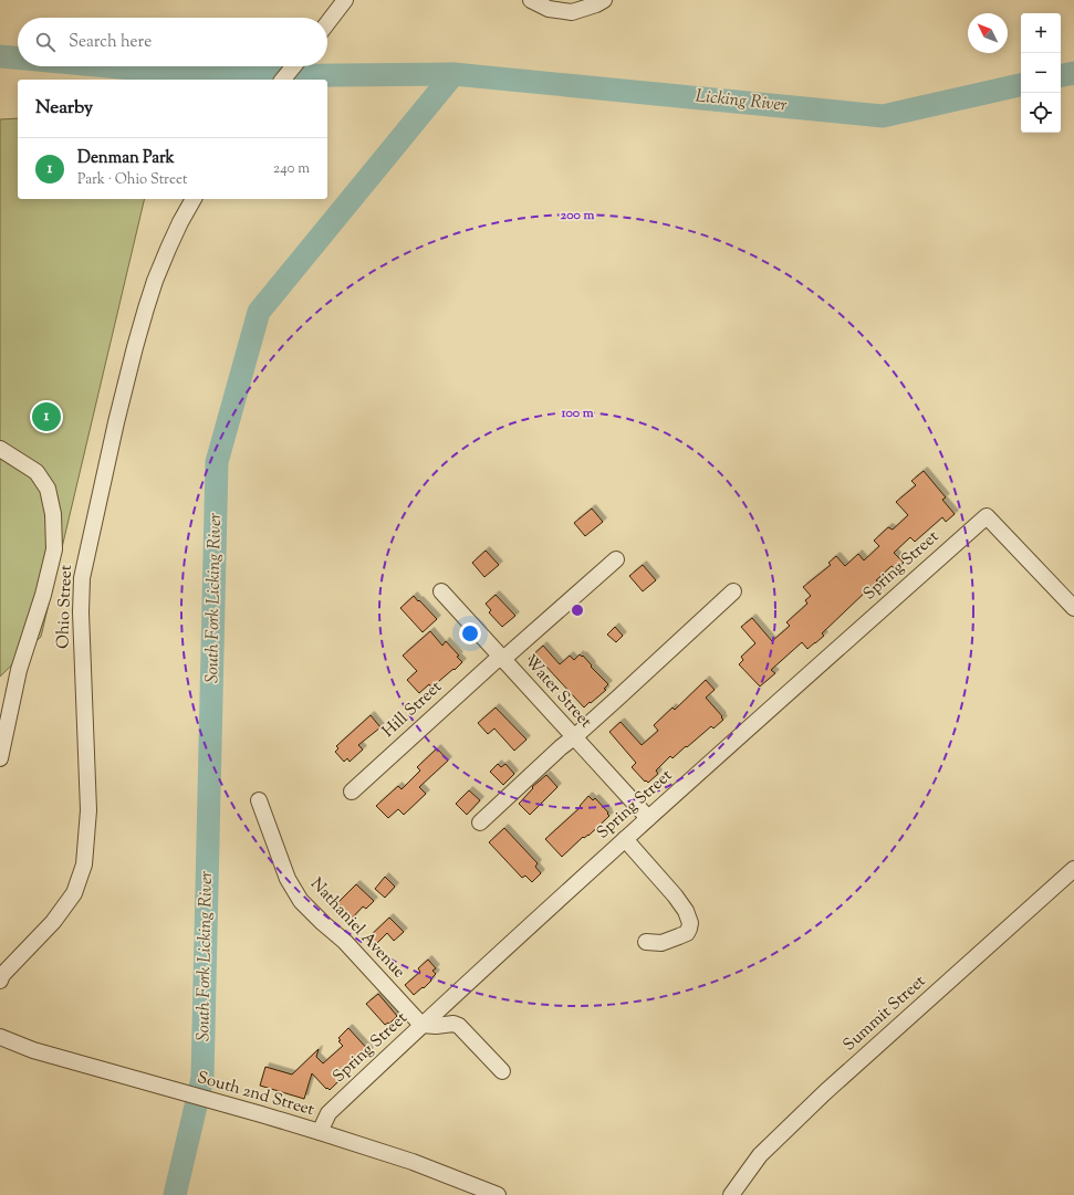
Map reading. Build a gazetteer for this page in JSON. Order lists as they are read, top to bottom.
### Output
{
  "streets": {
    "street": [
      "Spring Street",
      "Ohio Street",
      "Water Street",
      "Hill Street",
      "Nathaniel Avenue",
      "Summit Street",
      "South 2nd Street"
    ]
  },
  "crossings": [
    ["Spring Street", "Water Street"],
    ["Spring Street", "Nathaniel Avenue"],
    ["Spring Street", "South 2nd Street"],
    ["Water Street", "Hill Street"]
  ],
  "water": ["Licking River", "South Fork Licking River"],
  "north": "top left",
  "page": {
    "map_buttons": ["+", "−"],
    "search": "Search here",
    "heading": "Nearby",
    "list": [
      {
        "mark": "1",
        "name": "Denman Park",
        "note": "Park · Ohio Street",
        "value": "240 m"
      }
    ],
    "pins": "1"
  },
  "rings": ["200 m", "100 m"]
}
